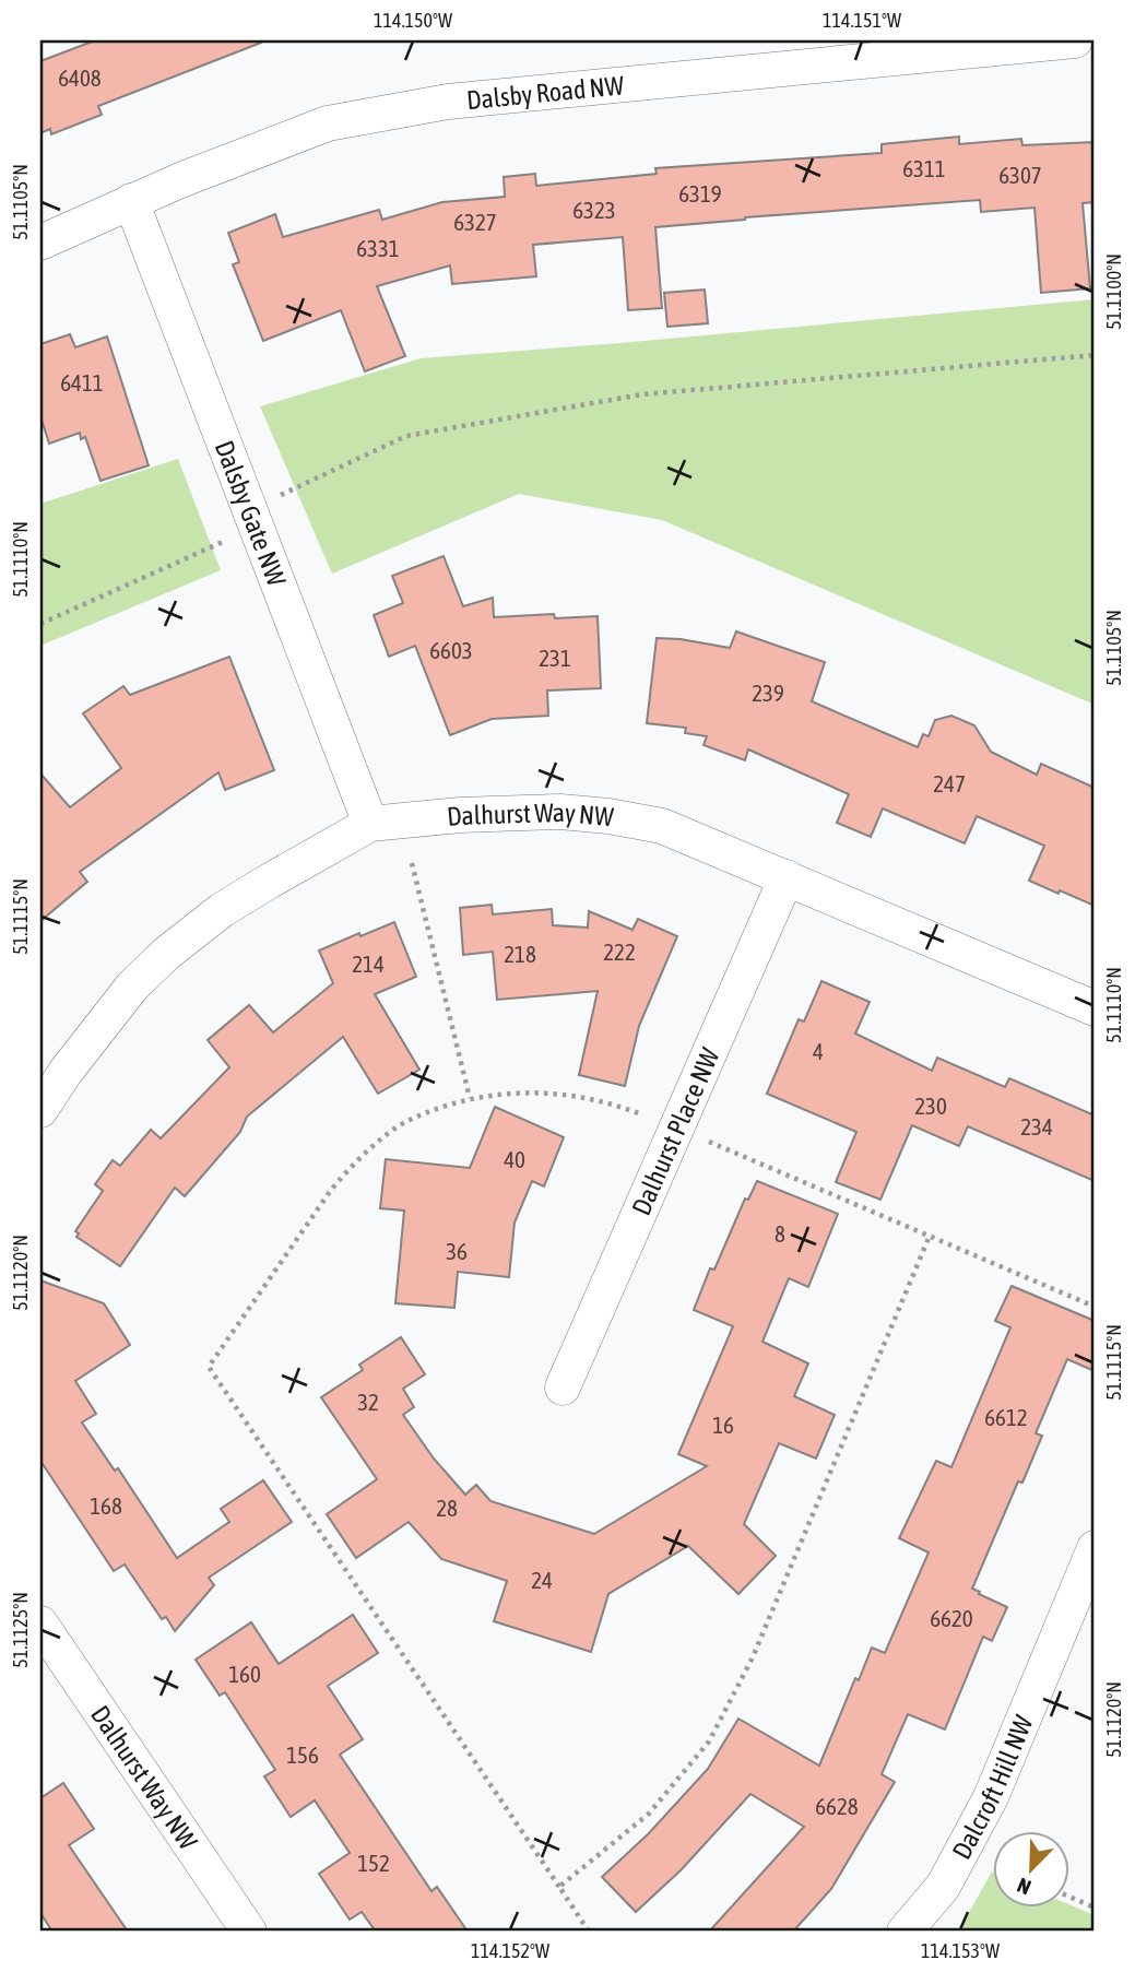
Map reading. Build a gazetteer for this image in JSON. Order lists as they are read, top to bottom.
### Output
{
  "streets": {
    "street": [
      "Dalsby Road NW",
      "Dalsby Gate NW",
      "Dalhurst Way NW",
      "Dalhurst Place NW",
      "Dalcroft Hill NW"
    ]
  },
  "crossings": [
    ["Dalsby Road NW", "Dalsby Gate NW"],
    ["Dalsby Gate NW", "Dalhurst Way NW"],
    ["Dalhurst Way NW", "Dalhurst Place NW"]
  ],
  "house_numbers": [
    "6408",
    "6311",
    "6307",
    "6319",
    "6323",
    "6327",
    "6331",
    "6411",
    "6603",
    "231",
    "239",
    "247",
    "222",
    "218",
    "214",
    "4",
    "230",
    "234",
    "40",
    "8",
    "36",
    "32",
    "6612",
    "16",
    "168",
    "28",
    "24",
    "6620",
    "160",
    "156",
    "6628",
    "152"
  ],
  "north": "bottom left",
  "coordinates": [
    "114.150°W",
    "114.151°W",
    "51.1105°N",
    "51.1100°N",
    "51.1110°N",
    "51.1115°N",
    "51.1120°N",
    "51.1125°N",
    "114.152°W",
    "114.153°W"
  ]
}
